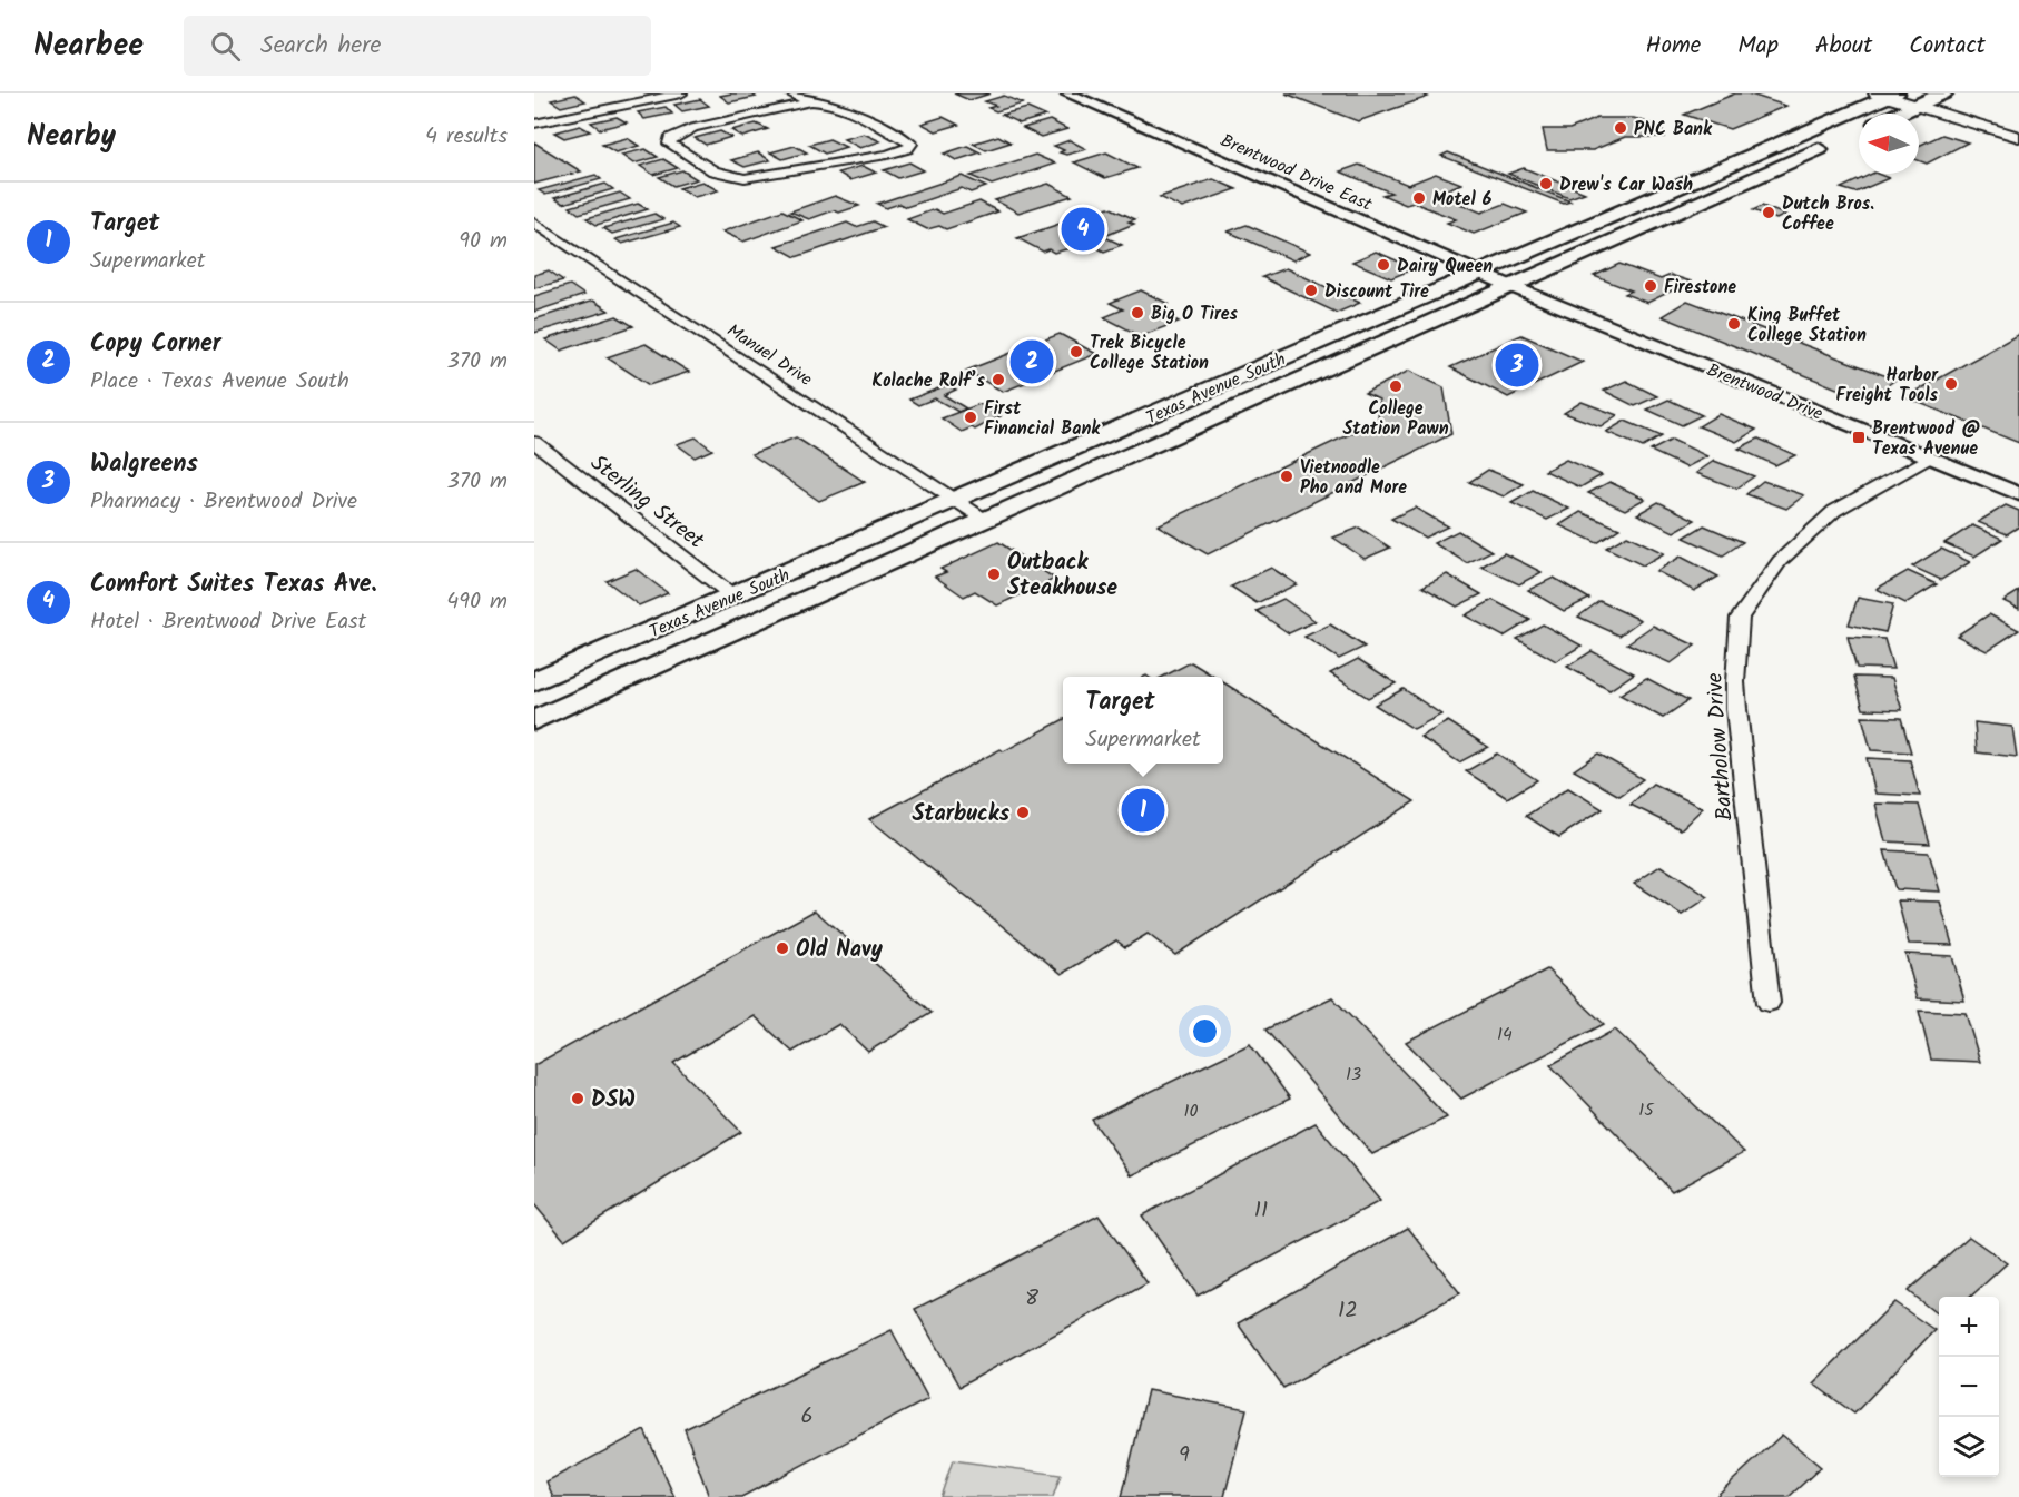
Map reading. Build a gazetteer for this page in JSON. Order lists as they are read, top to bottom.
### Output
{
  "streets": {
    "main road": ["Texas Avenue South"],
    "street": [
      "Brentwood Drive East",
      "Manuel Drive",
      "Brentwood Drive",
      "Sterling Street",
      "Bartholow Drive"
    ]
  },
  "crossings": [
    ["Brentwood Drive East", "Texas Avenue South"],
    ["Brentwood Drive East", "Brentwood Drive"],
    ["Manuel Drive", "Texas Avenue South"],
    ["Texas Avenue South", "Brentwood Drive"],
    ["Texas Avenue South", "Sterling Street"],
    ["Brentwood Drive", "Bartholow Drive"]
  ],
  "places": {
    "other": [
      "PNC Bank",
      "Drew's Car Wash",
      "Motel 6",
      "Dutch Bros. Coffee",
      "Dairy Queen",
      "Firestone",
      "Discount Tire",
      "Big O Tires",
      "King Buffet College Station",
      "Trek Bicycle College Station",
      "Kolache Rolf’s",
      "Harbor Freight Tools",
      "College Station Pawn",
      "First Financial Bank",
      "Vietnoodle Pho and More",
      "Outback Steakhouse",
      "Starbucks",
      "Old Navy",
      "DSW"
    ],
    "transit": ["Brentwood @ Texas Avenue"]
  },
  "house_numbers": [
    "14",
    "13",
    "15",
    "10",
    "11",
    "8",
    "12",
    "6",
    "9"
  ],
  "north": "left",
  "page": {
    "header": "Nearbee",
    "search": "Search here",
    "nav": [
      "Home",
      "Map",
      "About",
      "Contact"
    ],
    "heading": ["Nearby", "4 results"],
    "list": [
      {
        "mark": "1",
        "name": "Target",
        "note": "Supermarket",
        "value": "90 m"
      },
      {
        "mark": "2",
        "name": "Copy Corner",
        "note": "Place · Texas Avenue South",
        "value": "370 m"
      },
      {
        "mark": "3",
        "name": "Walgreens",
        "note": "Pharmacy · Brentwood Drive",
        "value": "370 m"
      },
      {
        "mark": "4",
        "name": "Comfort Suites Texas Ave.",
        "note": "Hotel · Brentwood Drive East",
        "value": "490 m"
      }
    ],
    "pins": [
      "4",
      "2",
      "3",
      "1"
    ],
    "popup": ["Target", "Supermarket"],
    "map_buttons": ["+", "−"]
  }
}
